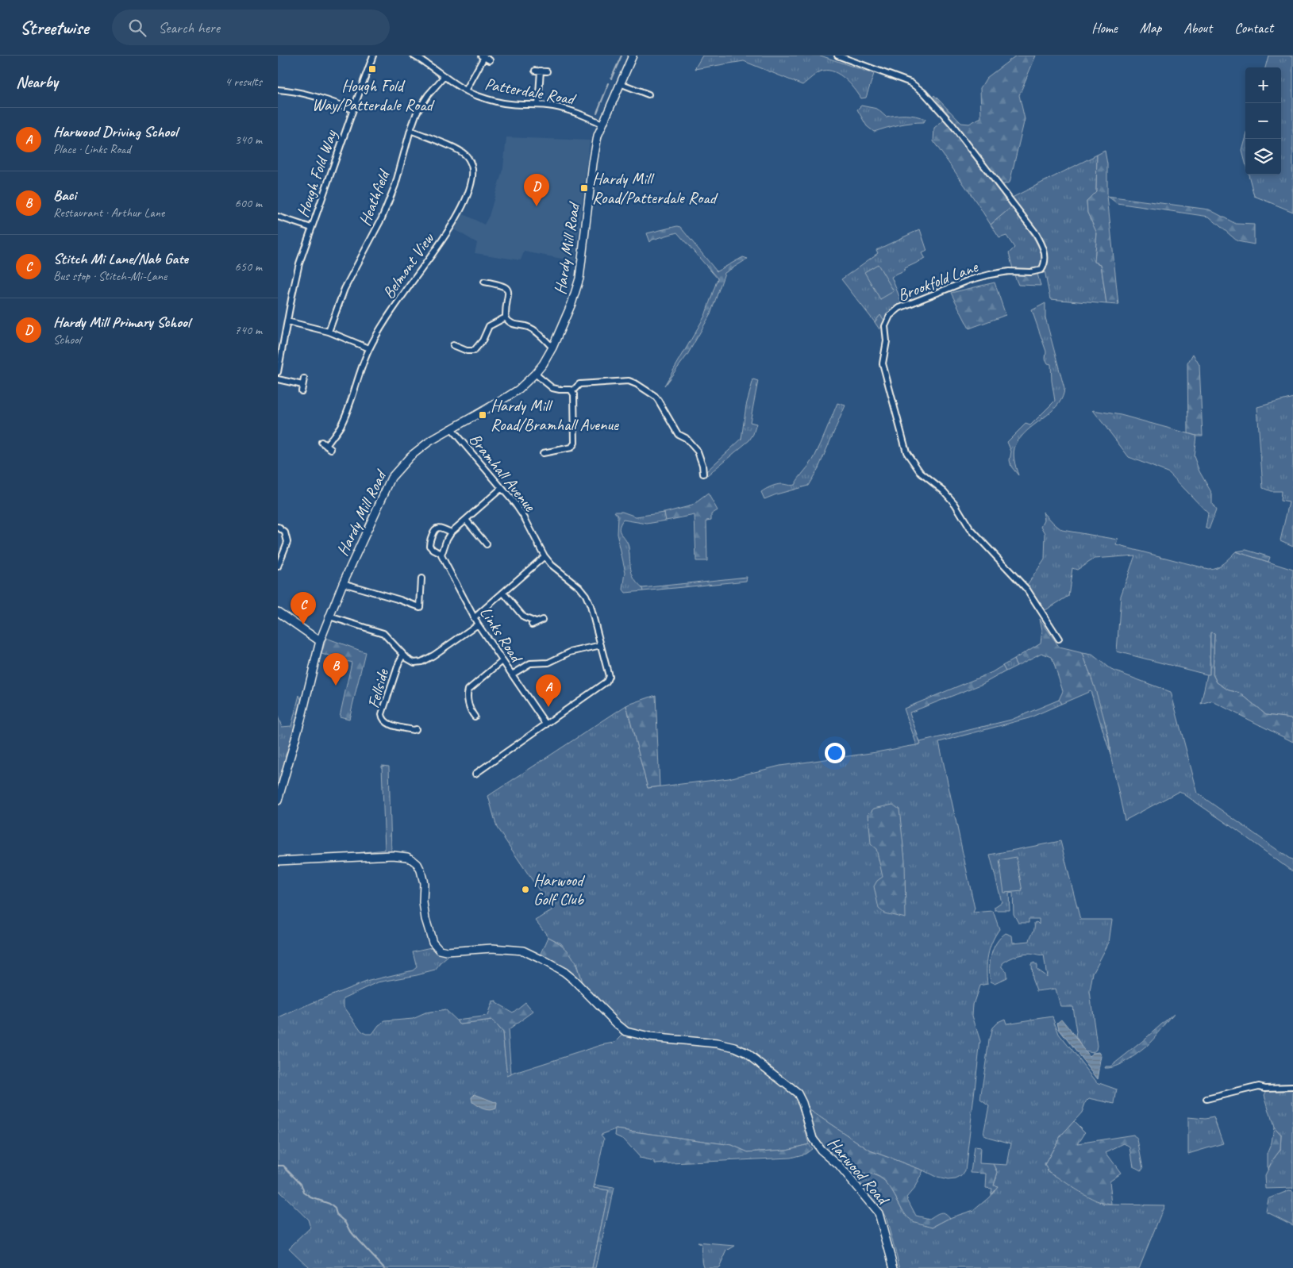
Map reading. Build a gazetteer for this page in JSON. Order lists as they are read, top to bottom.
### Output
{
  "streets": {
    "street": [
      "Patterdale Road",
      "Hough Fold Way",
      "Heathfield",
      "Hardy Mill Road",
      "Belmont View",
      "Brookfold Lane",
      "Bramhall Avenue",
      "Links Road",
      "Fellside",
      "Harwood Road"
    ]
  },
  "crossings": [
    ["Patterdale Road", "Heathfield"],
    ["Patterdale Road", "Hardy Mill Road"],
    ["Heathfield", "Belmont View"],
    ["Hardy Mill Road", "Bramhall Avenue"],
    ["Bramhall Avenue", "Links Road"]
  ],
  "places": {
    "transit": ["Hough Fold Way/Patterdale Road", "Hardy Mill Road/Patterdale Road", "Hardy Mill Road/Bramhall Avenue"],
    "other": ["Harwood Golf Club"]
  },
  "page": {
    "header": "Streetwise",
    "search": "Search here",
    "nav": [
      "Home",
      "Map",
      "About",
      "Contact"
    ],
    "heading": ["Nearby", "4 results"],
    "map_buttons": ["+", "−"],
    "list": [
      {
        "mark": "A",
        "name": "Harwood Driving School",
        "note": "Place · Links Road",
        "value": "340 m"
      },
      {
        "mark": "B",
        "name": "Baci",
        "note": "Restaurant · Arthur Lane",
        "value": "600 m"
      },
      {
        "mark": "C",
        "name": "Stitch Mi Lane/Nab Gate",
        "note": "Bus stop · Stitch-Mi-Lane",
        "value": "650 m"
      },
      {
        "mark": "D",
        "name": "Hardy Mill Primary School",
        "note": "School",
        "value": "740 m"
      }
    ],
    "pins": [
      "D",
      "C",
      "B",
      "A"
    ]
  }
}
